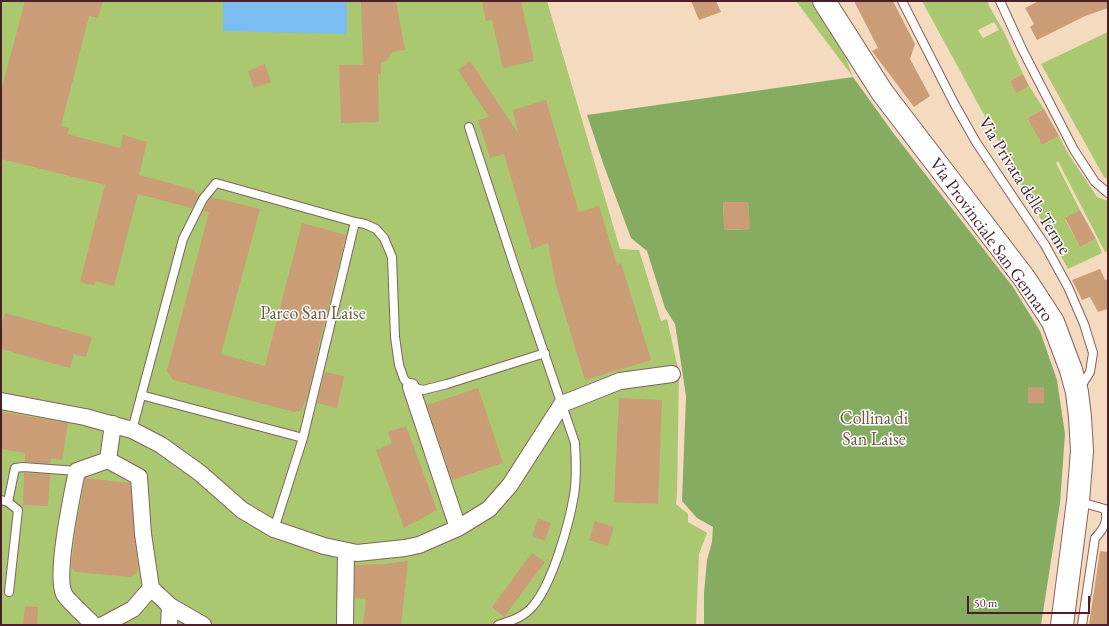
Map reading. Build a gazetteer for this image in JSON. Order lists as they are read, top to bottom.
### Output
{
  "streets": {
    "main road": ["Via Provinciale San Gennaro"],
    "lane": ["Via Privata delle Terme"]
  },
  "crossings": [
    ["Via Privata delle Terme", "Via Provinciale San Gennaro"]
  ],
  "parks": ["Parco San Laise", "Collina di San Laise"],
  "scale_bar": "50 m"
}
